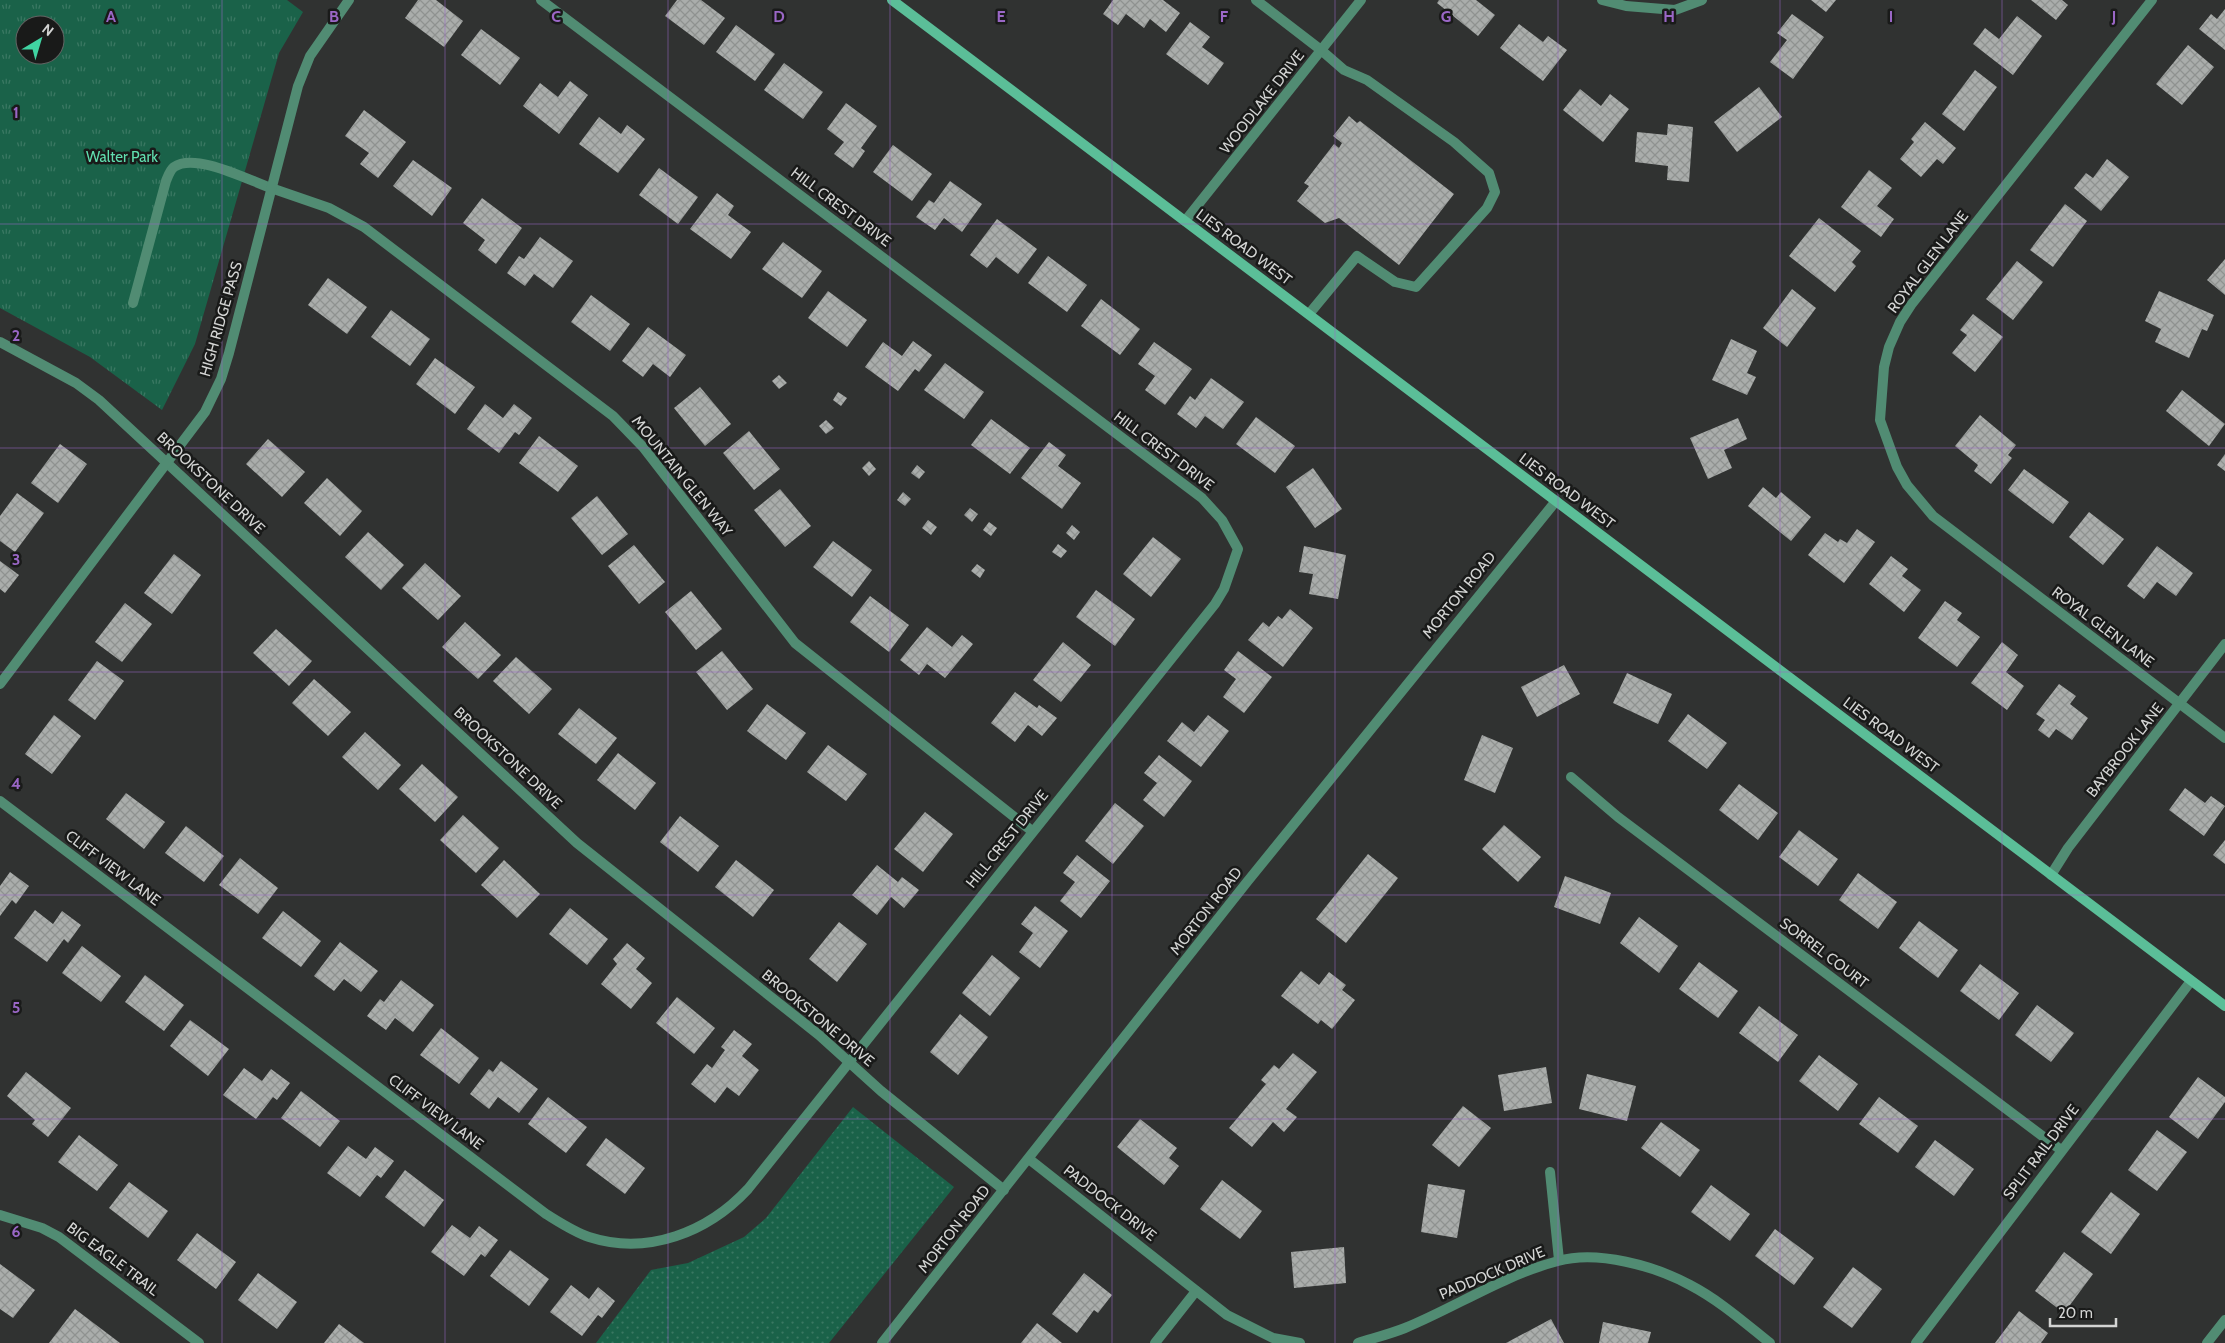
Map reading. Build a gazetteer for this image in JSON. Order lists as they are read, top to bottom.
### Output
{
  "streets": {
    "street": [
      "WOODLAKE DRIVE",
      "HILL CREST DRIVE",
      "LIES ROAD WEST",
      "ROYAL GLEN LANE",
      "HIGH RIDGE PASS",
      "MOUNTAIN GLEN WAY",
      "BROOKSTONE DRIVE",
      "MORTON ROAD",
      "BAYBROOK LANE",
      "CLIFF VIEW LANE",
      "SORREL COURT",
      "SPLIT RAIL DRIVE",
      "PADDOCK DRIVE",
      "BIG EAGLE TRAIL"
    ]
  },
  "crossings": [
    ["WOODLAKE DRIVE", "LIES ROAD WEST"],
    ["HILL CREST DRIVE", "MOUNTAIN GLEN WAY"],
    ["HILL CREST DRIVE", "BROOKSTONE DRIVE"],
    ["HILL CREST DRIVE", "CLIFF VIEW LANE"],
    ["LIES ROAD WEST", "MORTON ROAD"],
    ["LIES ROAD WEST", "BAYBROOK LANE"],
    ["LIES ROAD WEST", "SPLIT RAIL DRIVE"],
    ["ROYAL GLEN LANE", "BAYBROOK LANE"],
    ["HIGH RIDGE PASS", "MOUNTAIN GLEN WAY"],
    ["HIGH RIDGE PASS", "BROOKSTONE DRIVE"],
    ["BROOKSTONE DRIVE", "MORTON ROAD"],
    ["BROOKSTONE DRIVE", "CLIFF VIEW LANE"],
    ["MORTON ROAD", "PADDOCK DRIVE"],
    ["SORREL COURT", "SPLIT RAIL DRIVE"]
  ],
  "parks": ["Walter Park"],
  "scale_bar": "20 m",
  "north": "top right",
  "grid": {
    "columns": [
      "A",
      "B",
      "C",
      "D",
      "E",
      "F",
      "G",
      "H",
      "I",
      "J"
    ],
    "rows": [
      "1",
      "2",
      "3",
      "4",
      "5",
      "6"
    ]
  }
}
